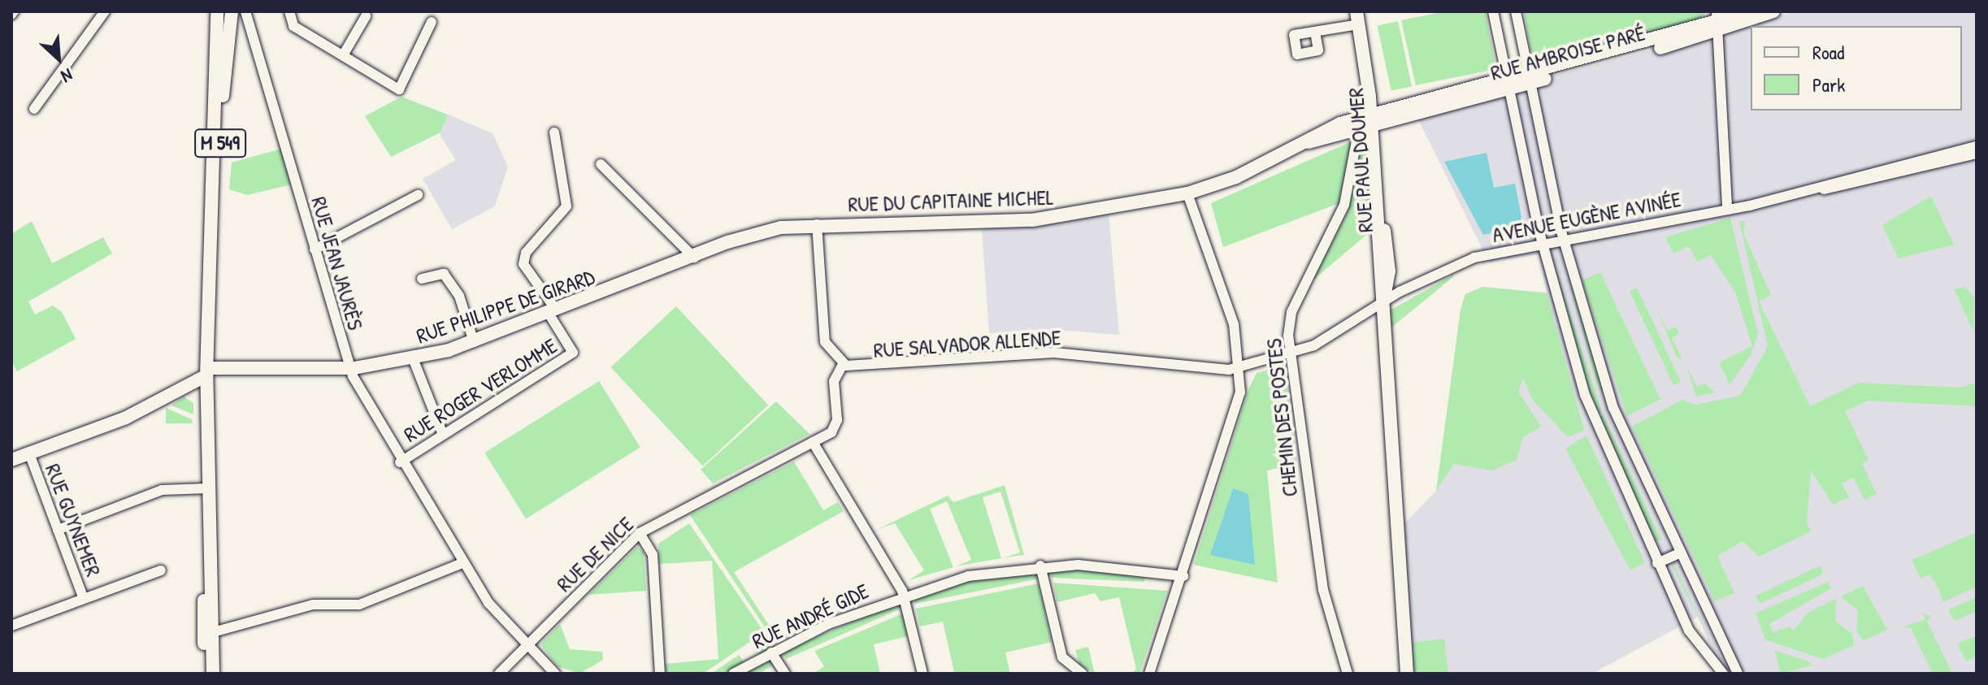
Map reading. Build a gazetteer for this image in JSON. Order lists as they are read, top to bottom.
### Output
{
  "streets": {
    "main road": [
      "RUE AMBROISE PARÉ",
      "M 549",
      "RUE PAUL DOUMER",
      "RUE DU CAPITAINE MICHEL",
      "RUE PHILIPPE DE GIRARD"
    ],
    "street": [
      "AVENUE EUGÈNE AVINÉE",
      "RUE JEAN JAURÈS",
      "RUE SALVADOR ALLENDE",
      "RUE ROGER VERLOMME",
      "CHEMIN DES POSTES",
      "RUE GUYNEMER",
      "RUE DE NICE",
      "RUE ANDRÉ GIDE"
    ]
  },
  "crossings": [
    ["RUE AMBROISE PARÉ", "RUE PAUL DOUMER"],
    ["RUE AMBROISE PARÉ", "RUE DU CAPITAINE MICHEL"],
    ["RUE AMBROISE PARÉ", "CHEMIN DES POSTES"],
    ["M 549", "RUE PHILIPPE DE GIRARD"],
    ["RUE PAUL DOUMER", "RUE DU CAPITAINE MICHEL"],
    ["RUE PAUL DOUMER", "AVENUE EUGÈNE AVINÉE"],
    ["RUE PAUL DOUMER", "RUE SALVADOR ALLENDE"],
    ["RUE PAUL DOUMER", "CHEMIN DES POSTES"],
    ["RUE DU CAPITAINE MICHEL", "RUE PHILIPPE DE GIRARD"],
    ["RUE DU CAPITAINE MICHEL", "CHEMIN DES POSTES"],
    ["AVENUE EUGÈNE AVINÉE", "RUE SALVADOR ALLENDE"],
    ["RUE JEAN JAURÈS", "RUE PHILIPPE DE GIRARD"],
    ["RUE JEAN JAURÈS", "RUE ROGER VERLOMME"],
    ["RUE JEAN JAURÈS", "RUE DE NICE"],
    ["RUE PHILIPPE DE GIRARD", "RUE ROGER VERLOMME"],
    ["RUE SALVADOR ALLENDE", "CHEMIN DES POSTES"],
    ["RUE SALVADOR ALLENDE", "RUE DE NICE"]
  ],
  "legend": ["Road", "Park"],
  "north": "bottom right"
}
